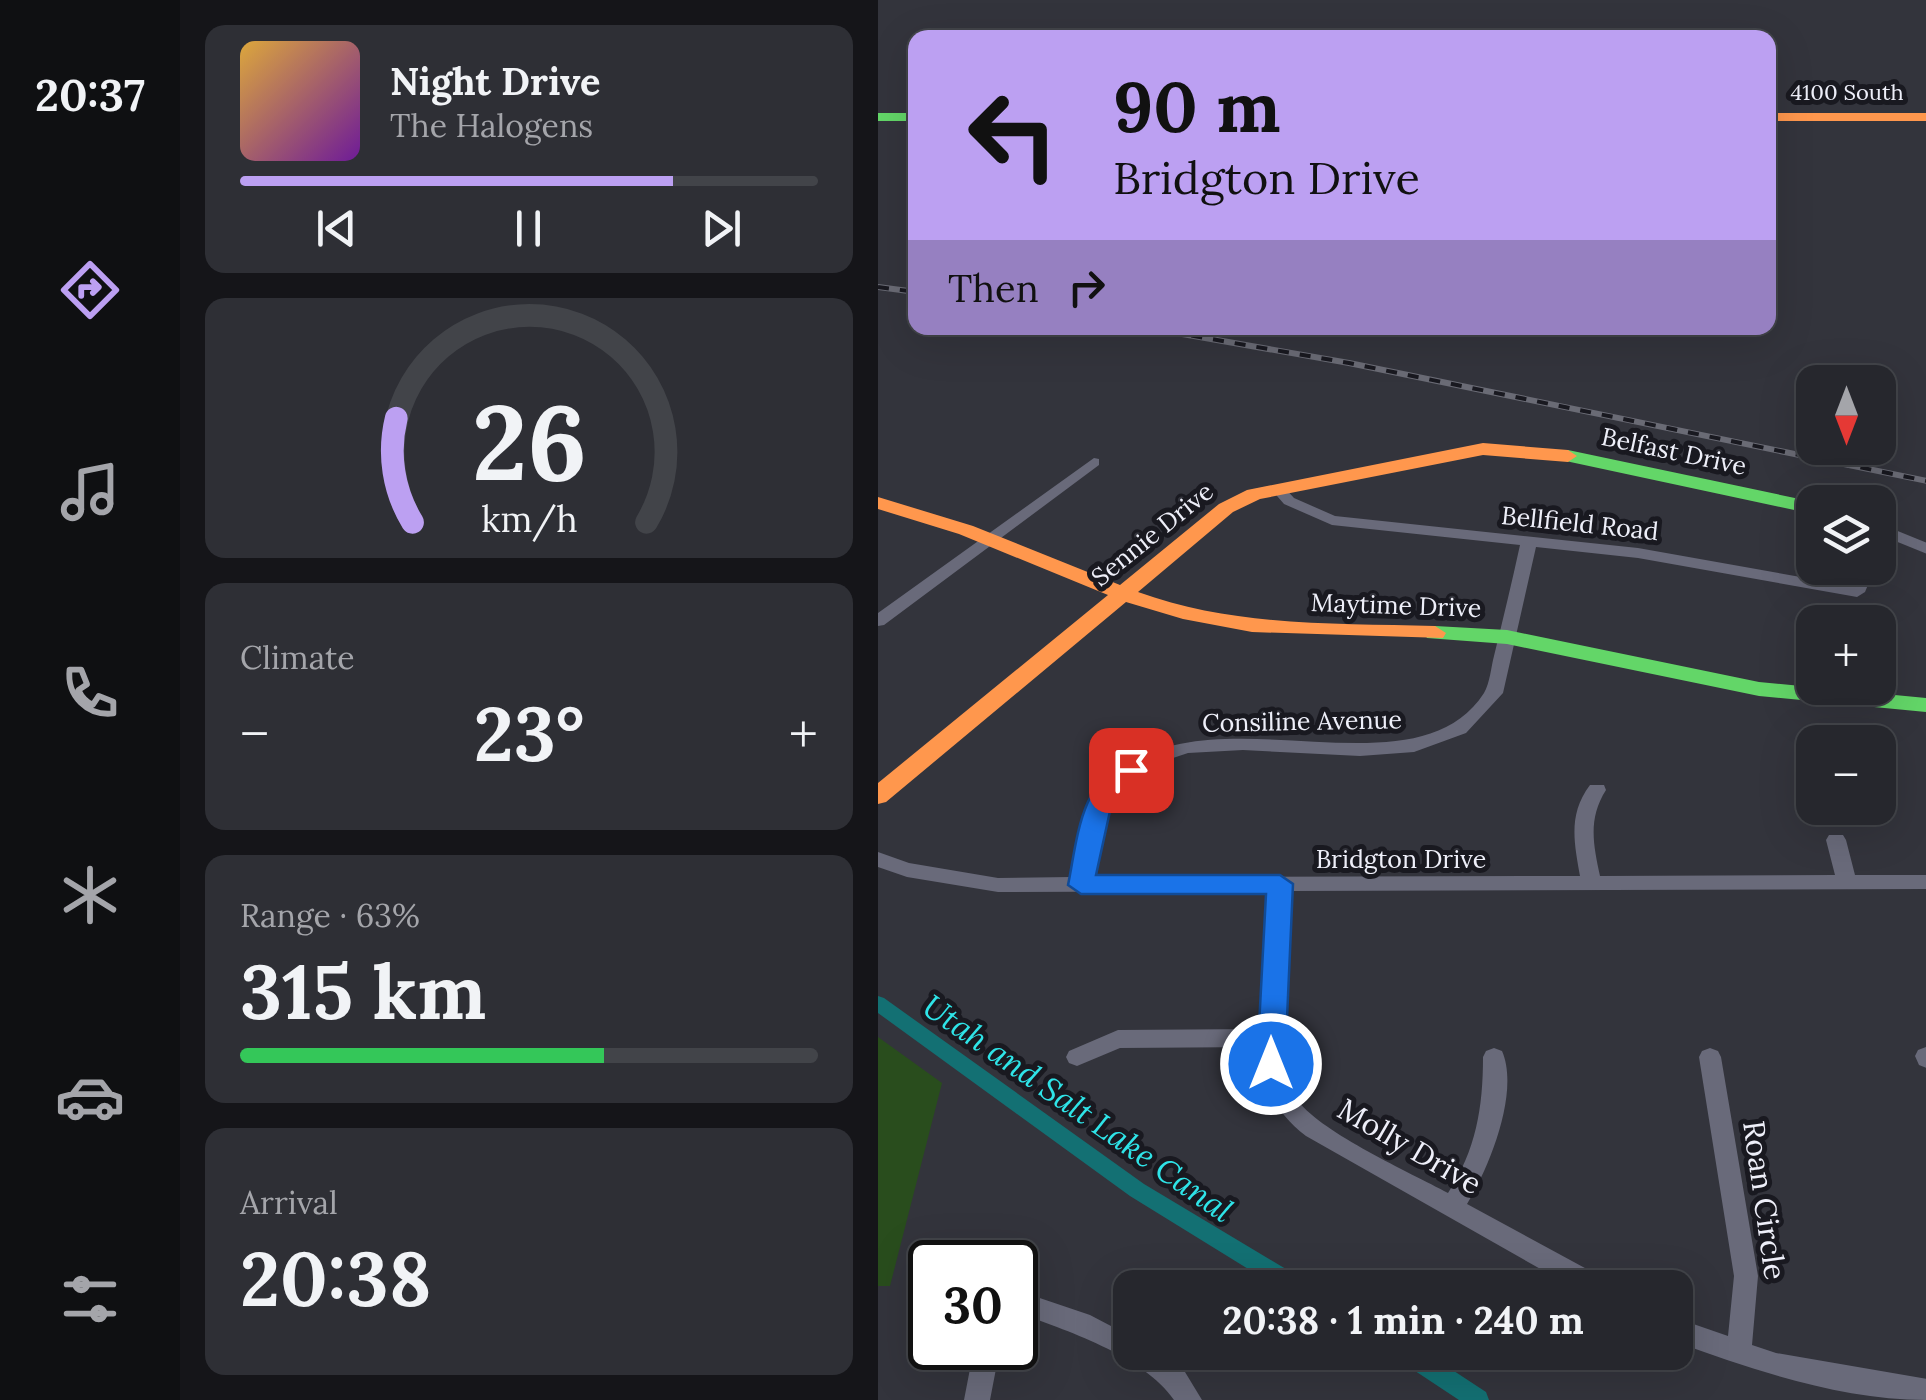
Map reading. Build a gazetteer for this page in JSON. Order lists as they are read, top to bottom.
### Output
{
  "streets": {
    "street": [
      "4100 South",
      "Belfast Drive",
      "Bellfield Road",
      "Sennie Drive",
      "Maytime Drive",
      "Consiline Avenue",
      "Bridgton Drive",
      "Molly Drive",
      "Roan Circle"
    ]
  },
  "crossings": [
    ["Belfast Drive", "Sennie Drive"],
    ["Bellfield Road", "Sennie Drive"],
    ["Bellfield Road", "Consiline Avenue"],
    ["Sennie Drive", "Maytime Drive"],
    ["Maytime Drive", "Consiline Avenue"],
    ["Consiline Avenue", "Bridgton Drive"],
    ["Bridgton Drive", "Molly Drive"]
  ],
  "water": ["Utah and Salt Lake Canal"],
  "north": "bottom",
  "page": {
    "tabs": "20:37",
    "turn": ["90 m", "Bridgton Drive"],
    "song": ["Night Drive", "The Halogens"],
    "then": "Then",
    "map_buttons": ["+", "−"],
    "tile": [
      "Climate",
      ["Range · 63%", "315 km"],
      ["Arrival", "20:38"]
    ],
    "heat": ["−", "23°", "+"],
    "limit": "30",
    "trip": "20:38 · 1 min · 240 m",
    "gauge": ["26", "km/h"]
  }
}
